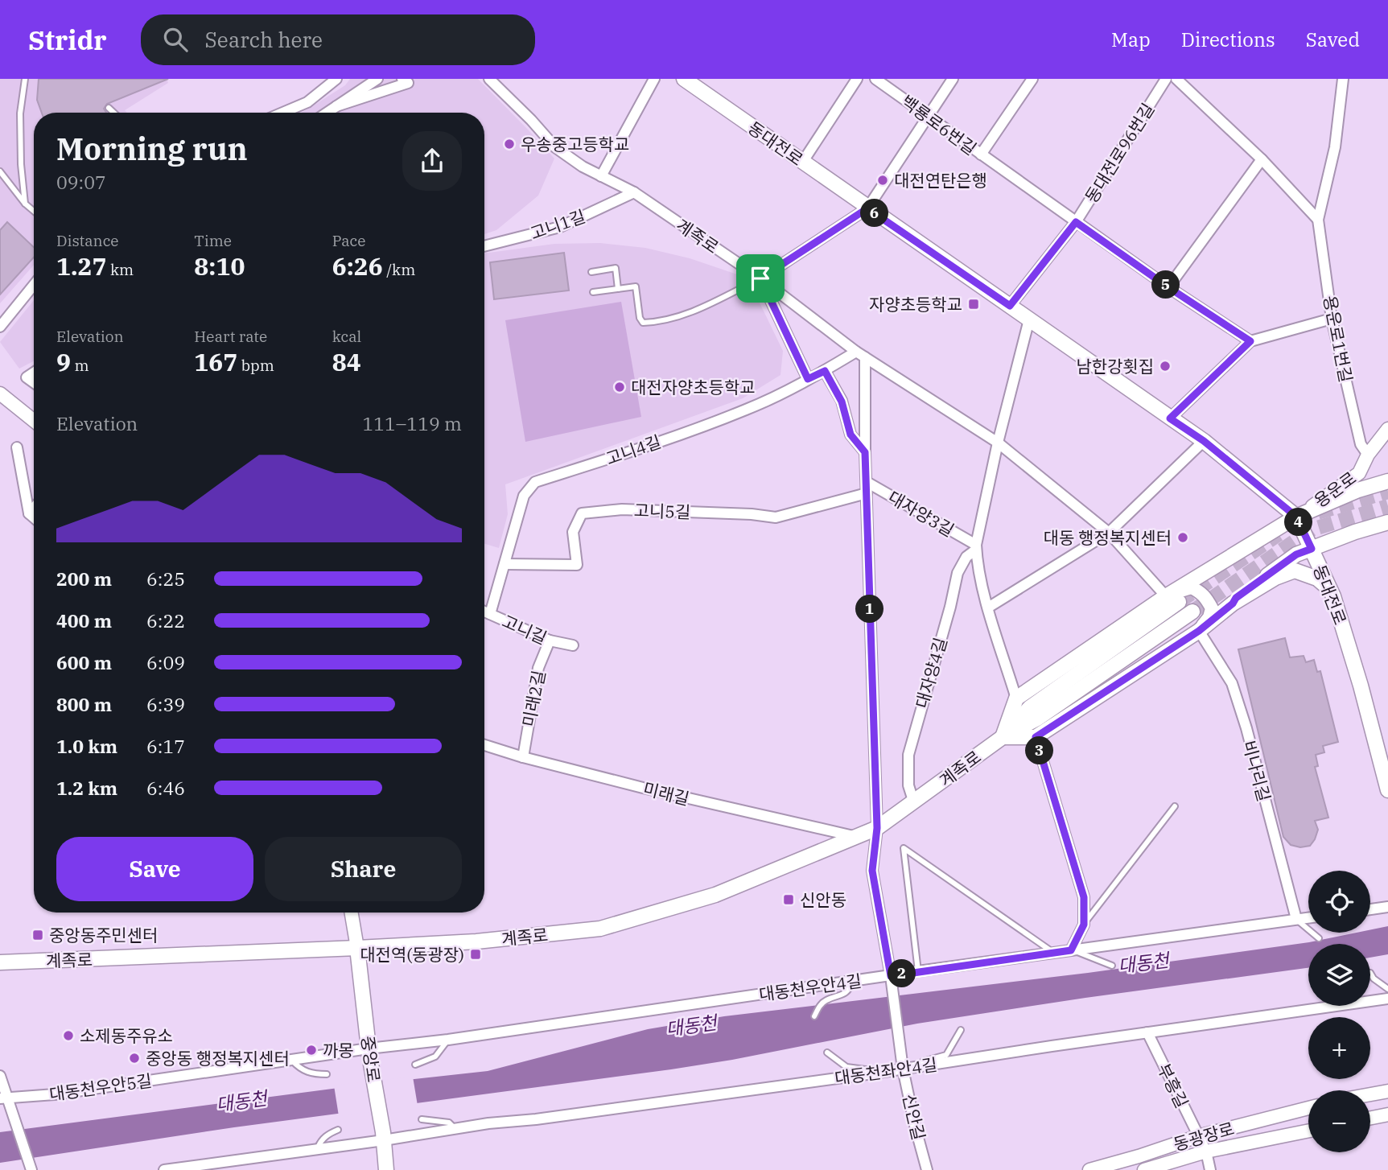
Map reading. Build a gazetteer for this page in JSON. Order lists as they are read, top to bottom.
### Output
{
  "streets": {
    "main road": ["동대전로", "계족로", "중앙로"],
    "street": [
      "백룡로6번길",
      "동대전로96번길",
      "고니1길",
      "용운로1번길",
      "고니4길",
      "용운로",
      "고니5길",
      "대자양3길",
      "고니길",
      "대자양4길",
      "미래2길",
      "비나리길",
      "미래길",
      "대동천우안4길",
      "대동천좌안4길",
      "부흥길",
      "대동천우안5길",
      "신안길",
      "동광장로"
    ]
  },
  "crossings": [
    ["백룡로6번길", "동대전로96번길"],
    ["동대전로", "동대전로96번길"],
    ["동대전로", "용운로"],
    ["고니1길", "계족로"],
    ["계족로", "고니4길"],
    ["계족로", "대자양4길"],
    ["계족로", "미래길"],
    ["계족로", "중앙로"],
    ["용운로1번길", "용운로"],
    ["고니4길", "고니5길"],
    ["고니4길", "고니길"],
    ["대자양3길", "대자양4길"],
    ["고니길", "미래2길"],
    ["미래2길", "미래길"],
    ["비나리길", "대동천우안4길"],
    ["대동천우안4길", "중앙로"],
    ["대동천우안4길", "대동천우안5길"],
    ["대동천우안4길", "신안길"],
    ["중앙로", "대동천좌안4길"],
    ["중앙로", "대동천우안5길"],
    ["대동천좌안4길", "부흥길"],
    ["대동천좌안4길", "신안길"],
    ["부흥길", "동광장로"]
  ],
  "water": ["대동천"],
  "places": {
    "other": [
      "우송중고등학교",
      "대전연탄은행",
      "남한강횟집",
      "대전자양초등학교",
      "대동 행정복지센터",
      "소제동주유소",
      "까몽",
      "중앙동 행정복지센터"
    ],
    "transit": [
      "자양초등학교",
      "신안동",
      "중앙동주민센터",
      "대전역(동광장)"
    ]
  },
  "page": {
    "header": "Stridr",
    "search": "Search here",
    "nav": ["Map", "Directions", "Saved"],
    "heading": ["Morning run", "09:07"],
    "pins": [
      "6",
      "5",
      "4",
      "1",
      "3",
      "2"
    ],
    "stats": [
      ["Distance", "1.27 km"],
      ["Time", "8:10"],
      ["Pace", "6:26 /km"],
      ["Elevation", "9 m"],
      ["Heart rate", "167 bpm"],
      ["kcal", "84"]
    ],
    "chart": ["Elevation", "111–119 m"],
    "list": [
      {
        "name": "200 m",
        "note": "6:25"
      },
      {
        "name": "400 m",
        "note": "6:22"
      },
      {
        "name": "600 m",
        "note": "6:09"
      },
      {
        "name": "800 m",
        "note": "6:39"
      },
      {
        "name": "1.0 km",
        "note": "6:17"
      },
      {
        "name": "1.2 km",
        "note": "6:46"
      }
    ],
    "buttons": ["Save", "Share"],
    "map_buttons": ["+", "−"]
  }
}
